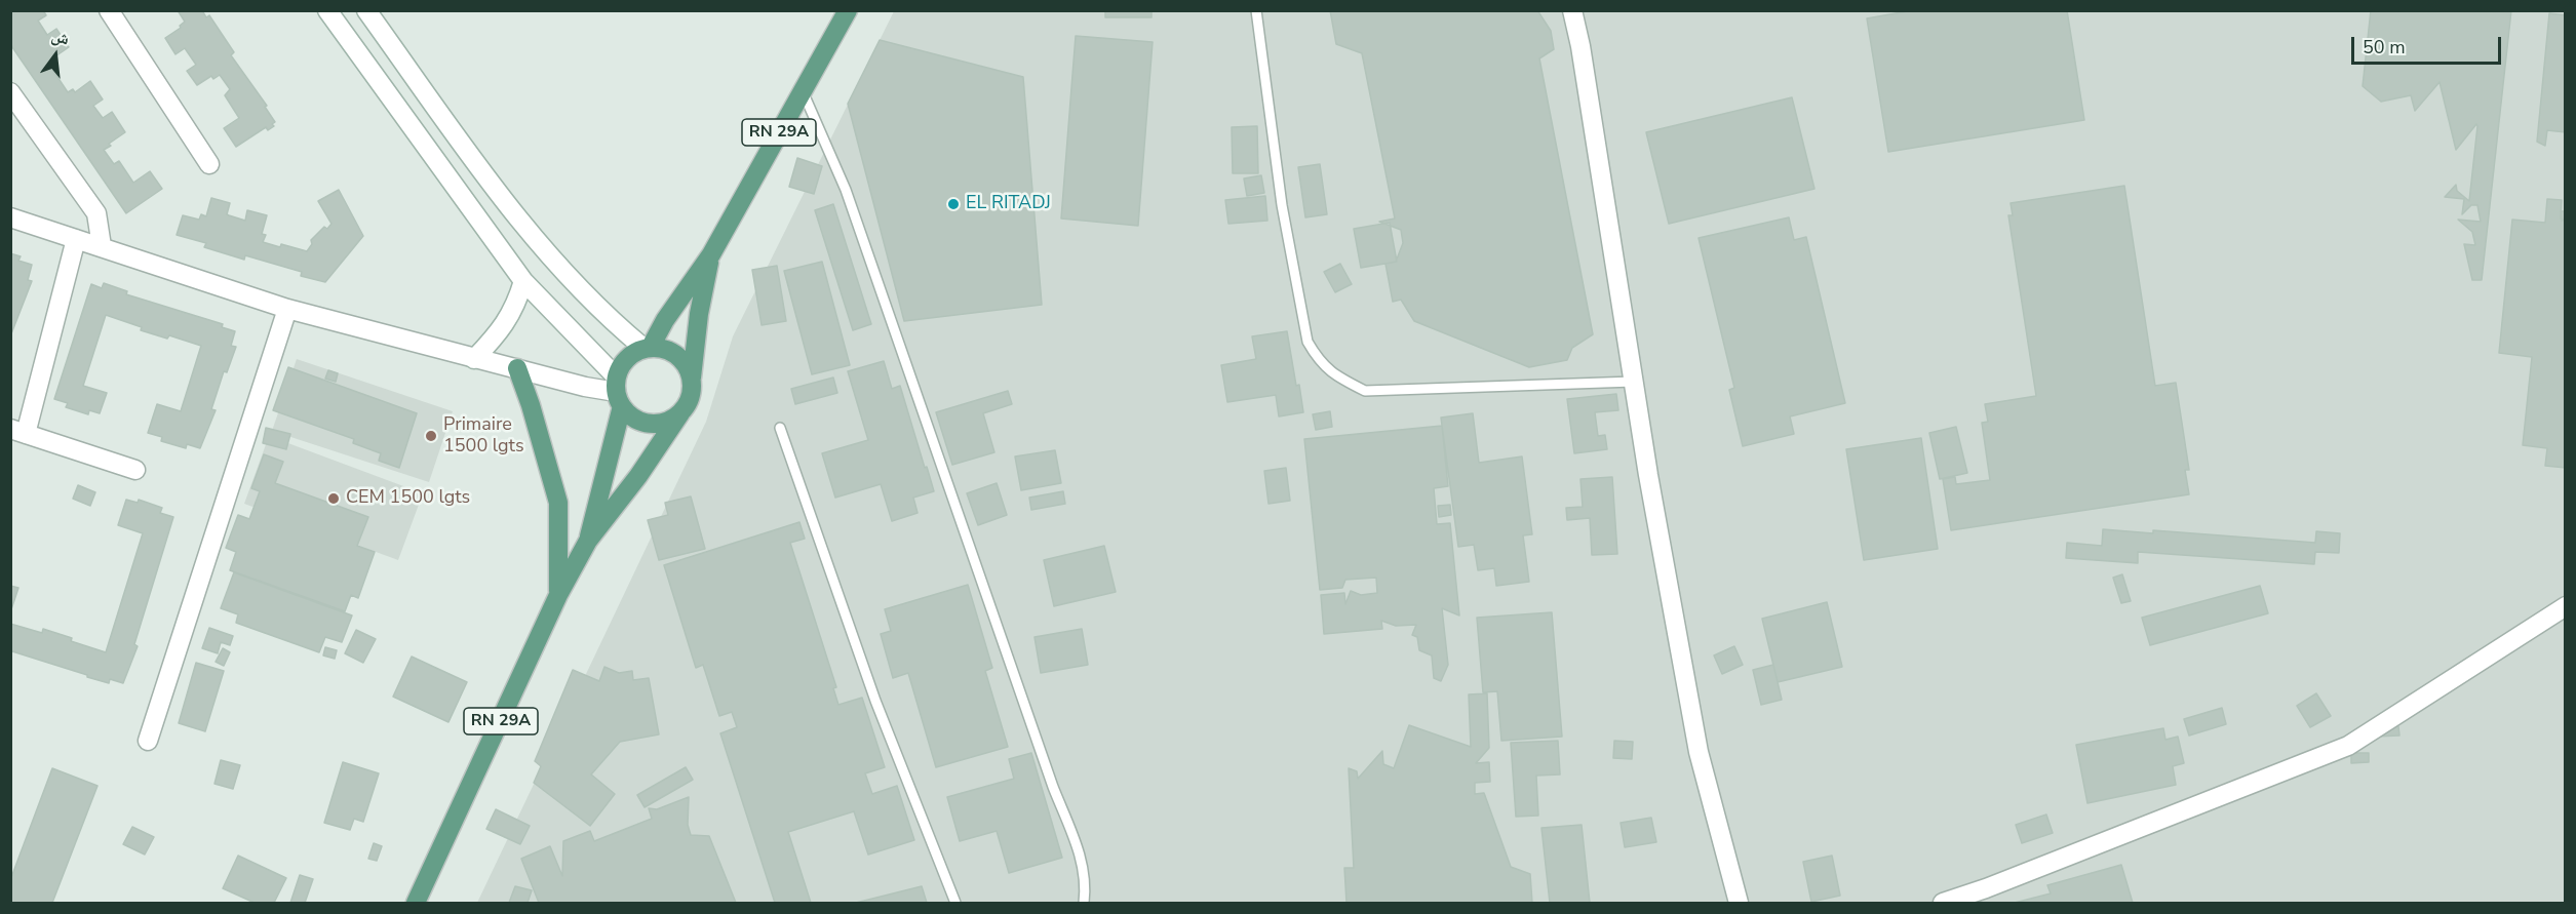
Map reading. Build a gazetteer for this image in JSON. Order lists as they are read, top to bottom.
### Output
{
  "streets": {
    "main road": ["RN 29A"]
  },
  "places": ["EL RITADJ", "Primaire 1500 lgts", "CEM 1500 lgts"],
  "scale_bar": "50 m",
  "north": "top"
}
